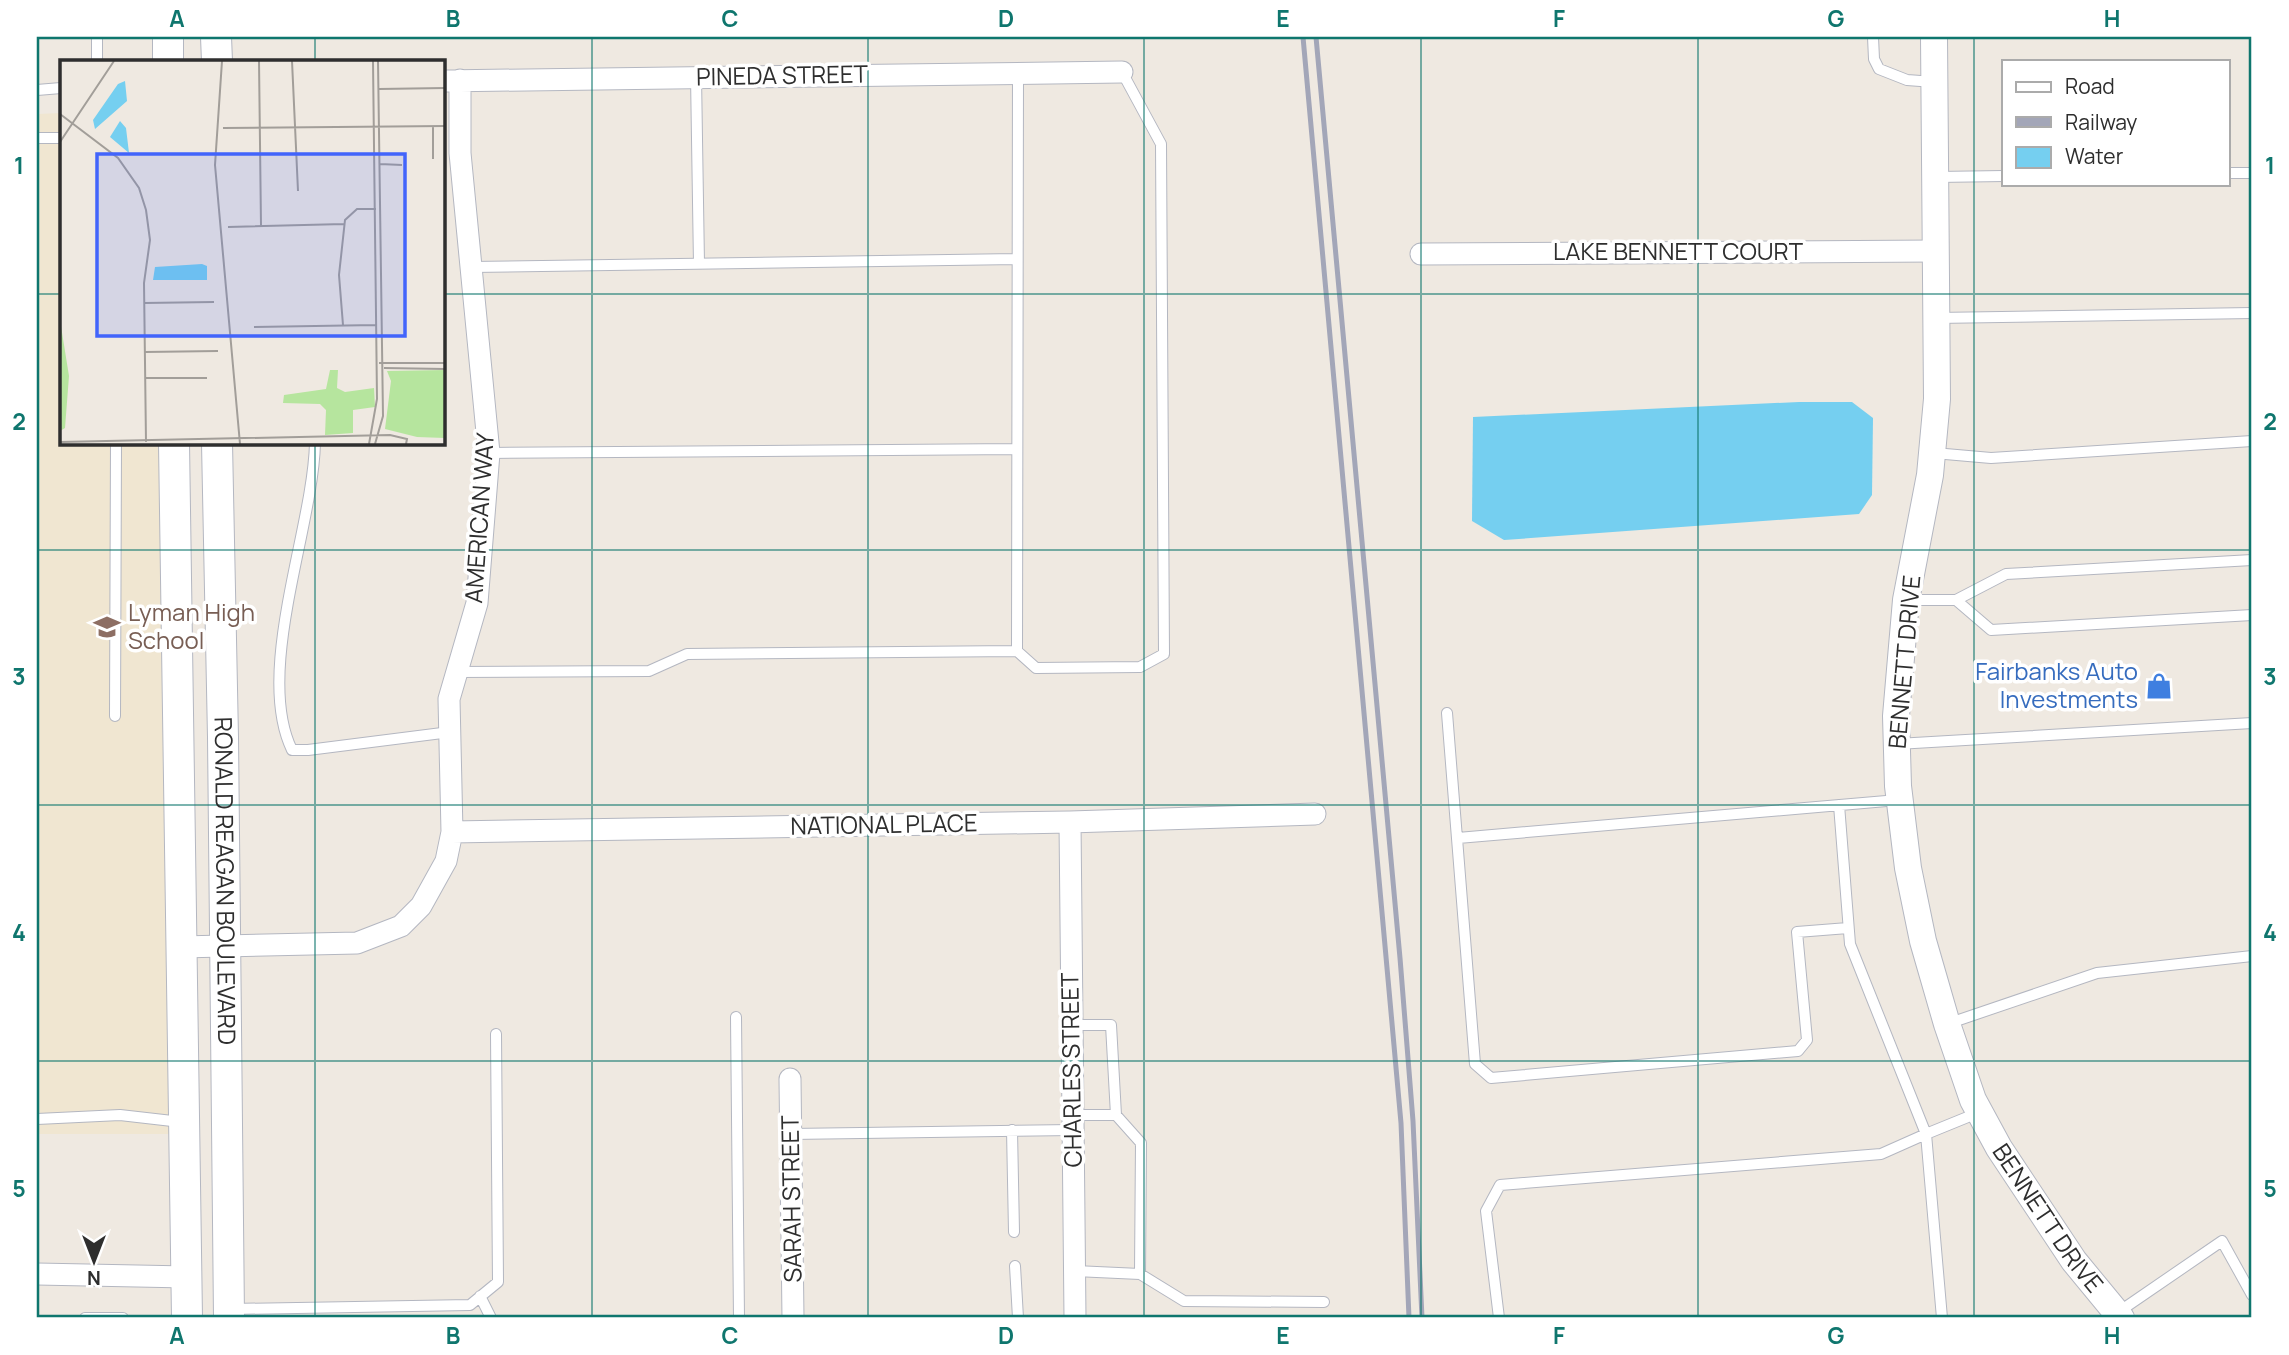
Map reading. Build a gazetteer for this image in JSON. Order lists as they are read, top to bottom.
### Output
{
  "streets": {
    "main road": ["RONALD REAGAN BOULEVARD"],
    "street": [
      "PINEDA STREET",
      "LAKE BENNETT COURT",
      "AMERICAN WAY",
      "BENNETT DRIVE",
      "NATIONAL PLACE",
      "CHARLES STREET",
      "SARAH STREET"
    ]
  },
  "crossings": [
    ["PINEDA STREET", "AMERICAN WAY"],
    ["LAKE BENNETT COURT", "BENNETT DRIVE"],
    ["AMERICAN WAY", "NATIONAL PLACE"],
    ["AMERICAN WAY", "RONALD REAGAN BOULEVARD"],
    ["NATIONAL PLACE", "CHARLES STREET"]
  ],
  "places": {
    "school or university": ["Lyman High School"],
    "shop": ["Fairbanks Auto Investments"]
  },
  "legend": ["Road", "Railway", "Water"],
  "north": "bottom",
  "grid": {
    "columns": [
      "A",
      "B",
      "C",
      "D",
      "E",
      "F",
      "G",
      "H"
    ],
    "rows": [
      "1",
      "2",
      "3",
      "4",
      "5"
    ]
  }
}
